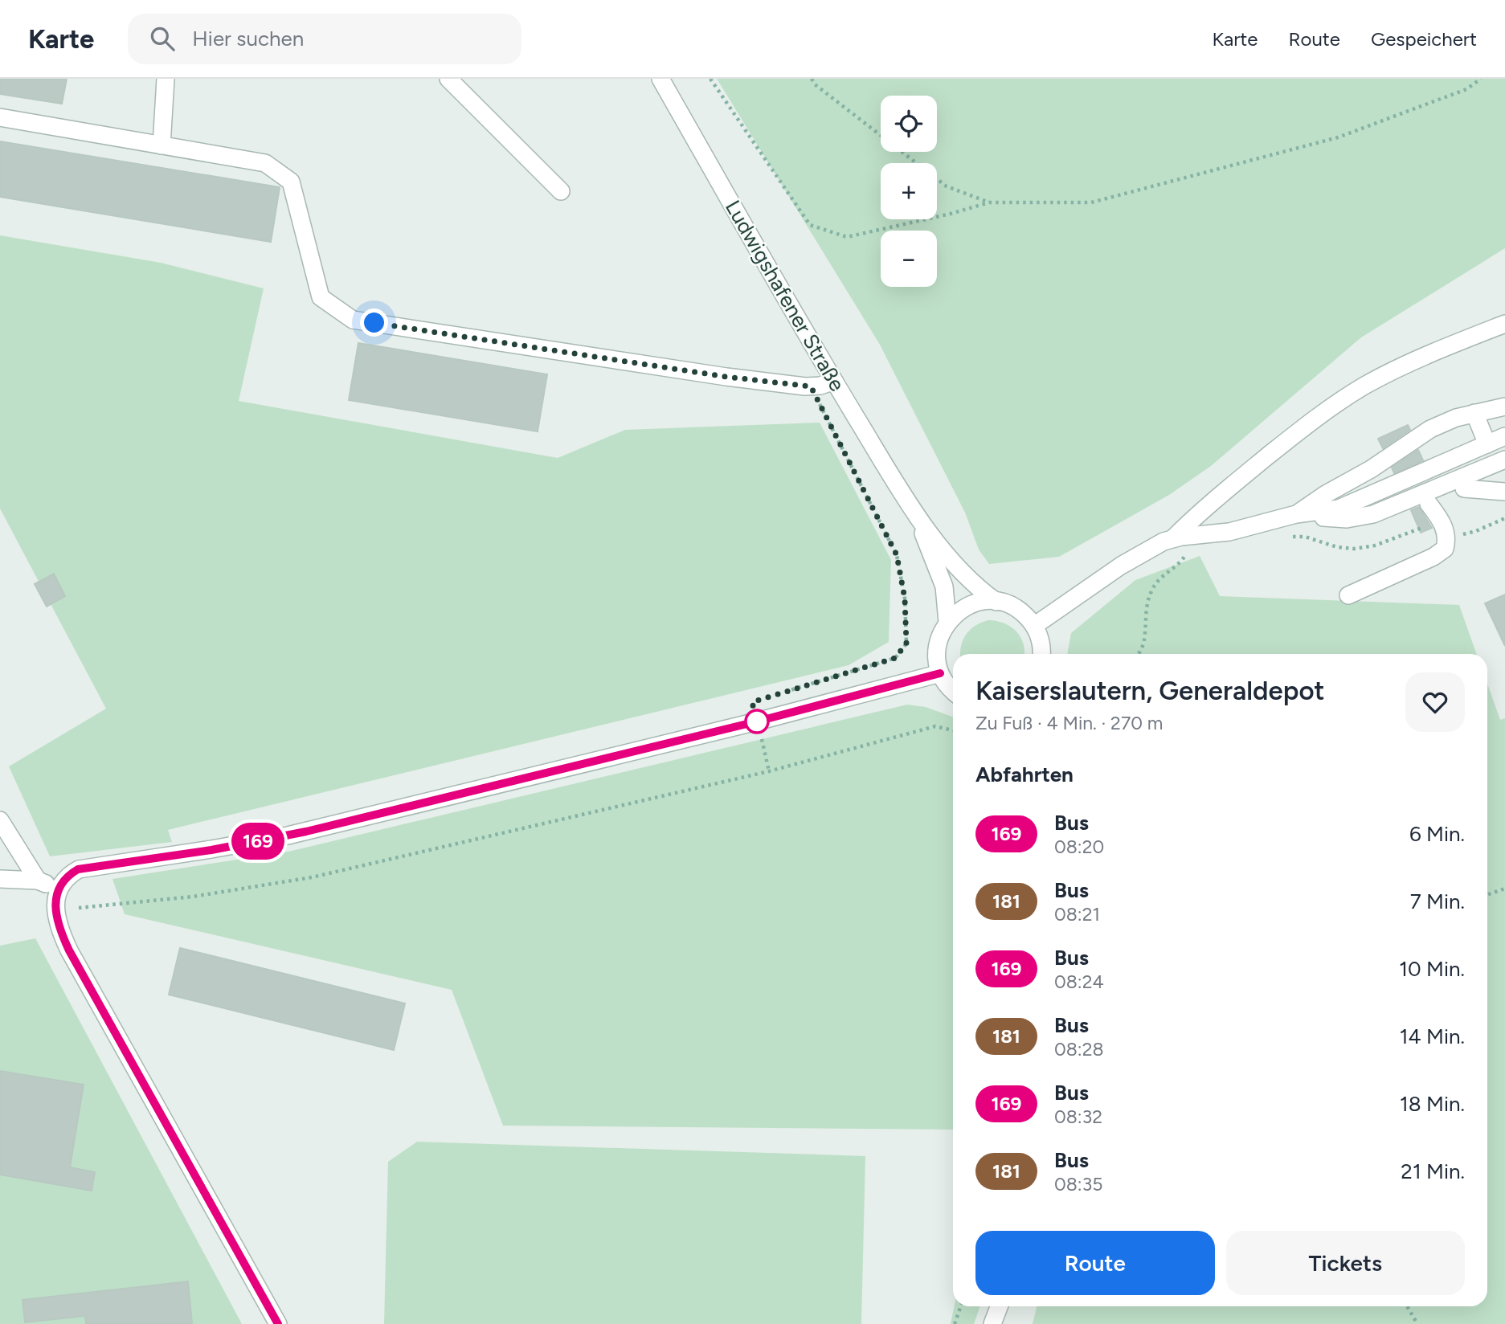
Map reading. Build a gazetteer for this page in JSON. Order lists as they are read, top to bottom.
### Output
{
  "streets": {
    "street": ["Ludwigshafener Straße"]
  },
  "lines": ["bus line 169"],
  "page": {
    "header": "Karte",
    "search": "Hier suchen",
    "nav": ["Karte", "Route", "Gespeichert"],
    "on_map": "169",
    "map_buttons": ["+", "−"],
    "heading": [
      ["Kaiserslautern, Generaldepot", "Zu Fuß · 4 Min. · 270 m"],
      "Abfahrten"
    ],
    "list": [
      {
        "mark": "169",
        "name": "Bus",
        "note": "08:20",
        "value": "6 Min."
      },
      {
        "mark": "181",
        "name": "Bus",
        "note": "08:21",
        "value": "7 Min."
      },
      {
        "mark": "169",
        "name": "Bus",
        "note": "08:24",
        "value": "10 Min."
      },
      {
        "mark": "181",
        "name": "Bus",
        "note": "08:28",
        "value": "14 Min."
      },
      {
        "mark": "169",
        "name": "Bus",
        "note": "08:32",
        "value": "18 Min."
      },
      {
        "mark": "181",
        "name": "Bus",
        "note": "08:35",
        "value": "21 Min."
      }
    ],
    "buttons": ["Route", "Tickets"]
  }
}
